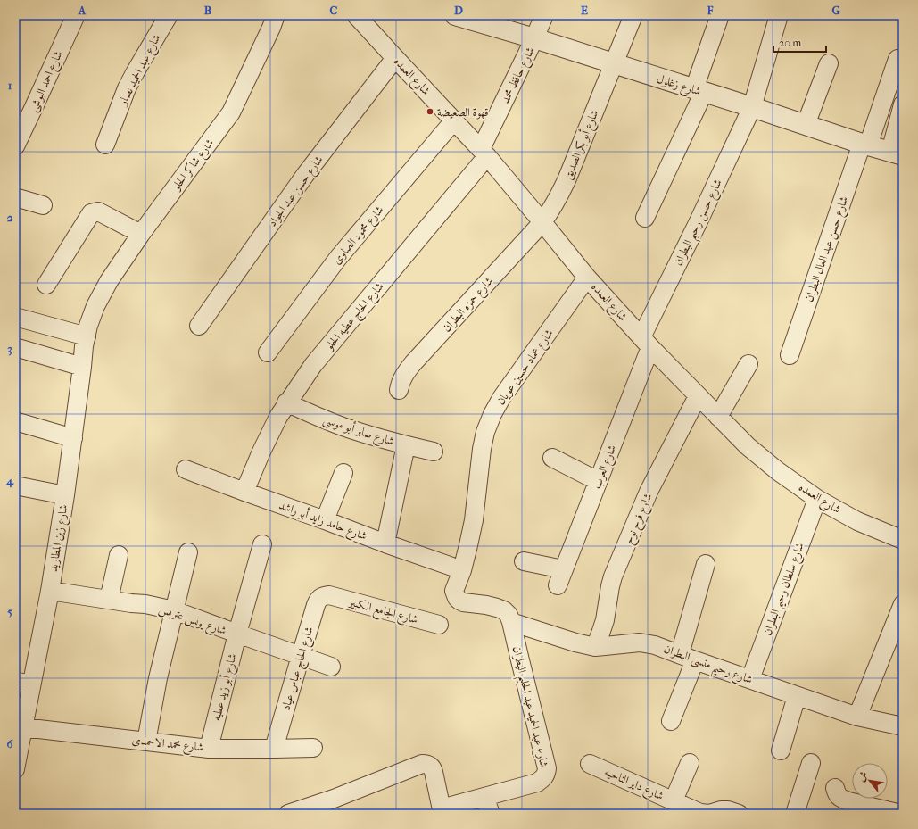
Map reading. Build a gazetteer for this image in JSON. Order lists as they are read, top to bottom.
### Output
{
  "streets": {
    "street": [
      "شارع عبد الحميد نصار",
      "شارع حافظ محمد",
      "شارع العمده",
      "شارع احمد البوشى",
      "شارع زغلول",
      "شارع أبو بكر الصديق",
      "شارع شاكر الحلو",
      "شارع حسن عبد الجواد",
      "شارع حسن رحيم البطران",
      "شارع محمود الصاوى",
      "شارع حسن عبد العال البطران",
      "شارع حمزه البطران",
      "شارع الحاج عطيه الحلو",
      "شارع عماد حسين عويان",
      "شارع صابر أبو موسى",
      "شارع العرب",
      "شارع فرج نوح",
      "شارع حامد زايد أبو راشد",
      "شارع زين المطاريد",
      "شارع سلطان رحيم البطران",
      "شارع الجامع الكبير",
      "شارع يونس عتريس",
      "شارع رحيم منسى البطران",
      "شارع الحاج عباس عياد",
      "شارع أبو زيد عطيه",
      "شارع عبد الحميد عبد الحليم البطران",
      "شارع محمد الاحمدى",
      "شارع داير الناحيه"
    ]
  },
  "crossings": [
    ["شارع حافظ محمد", "شارع العمده"],
    ["شارع حافظ محمد", "شارع زغلول"],
    ["شارع حافظ محمد", "شارع الحاج عطيه الحلو"],
    ["شارع العمده", "شارع أبو بكر الصديق"],
    ["شارع العمده", "شارع حسن عبد الجواد"],
    ["شارع العمده", "شارع حسن رحيم البطران"],
    ["شارع العمده", "شارع محمود الصاوى"],
    ["شارع العمده", "شارع حمزه البطران"],
    ["شارع العمده", "شارع الحاج عطيه الحلو"],
    ["شارع العمده", "شارع عماد حسين عويان"],
    ["شارع العمده", "شارع العرب"],
    ["شارع العمده", "شارع فرج نوح"],
    ["شارع العمده", "شارع سلطان رحيم البطران"],
    ["شارع زغلول", "شارع أبو بكر الصديق"],
    ["شارع زغلول", "شارع حسن رحيم البطران"],
    ["شارع زغلول", "شارع حسن عبد العال البطران"],
    ["شارع أبو بكر الصديق", "شارع حمزه البطران"],
    ["شارع شاكر الحلو", "شارع زين المطاريد"],
    ["شارع حسن رحيم البطران", "شارع العرب"],
    ["شارع الحاج عطيه الحلو", "شارع صابر أبو موسى"],
    ["شارع الحاج عطيه الحلو", "شارع حامد زايد أبو راشد"],
    ["شارع عماد حسين عويان", "شارع حامد زايد أبو راشد"],
    ["شارع عماد حسين عويان", "شارع عبد الحميد عبد الحليم البطران"],
    ["شارع فرج نوح", "شارع رحيم منسى البطران"],
    ["شارع زين المطاريد", "شارع يونس عتريس"],
    ["شارع زين المطاريد", "شارع محمد الاحمدى"],
    ["شارع سلطان رحيم البطران", "شارع رحيم منسى البطران"],
    ["شارع الجامع الكبير", "شارع الحاج عباس عياد"],
    ["شارع يونس عتريس", "شارع الحاج عباس عياد"],
    ["شارع يونس عتريس", "شارع أبو زيد عطيه"],
    ["شارع رحيم منسى البطران", "شارع عبد الحميد عبد الحليم البطران"],
    ["شارع الحاج عباس عياد", "شارع محمد الاحمدى"],
    ["شارع أبو زيد عطيه", "شارع محمد الاحمدى"]
  ],
  "places": ["قهوة الصعيضة"],
  "scale_bar": "20 m",
  "north": "top left",
  "grid": {
    "columns": [
      "A",
      "B",
      "C",
      "D",
      "E",
      "F",
      "G"
    ],
    "rows": [
      "1",
      "2",
      "3",
      "4",
      "5",
      "6"
    ]
  }
}
